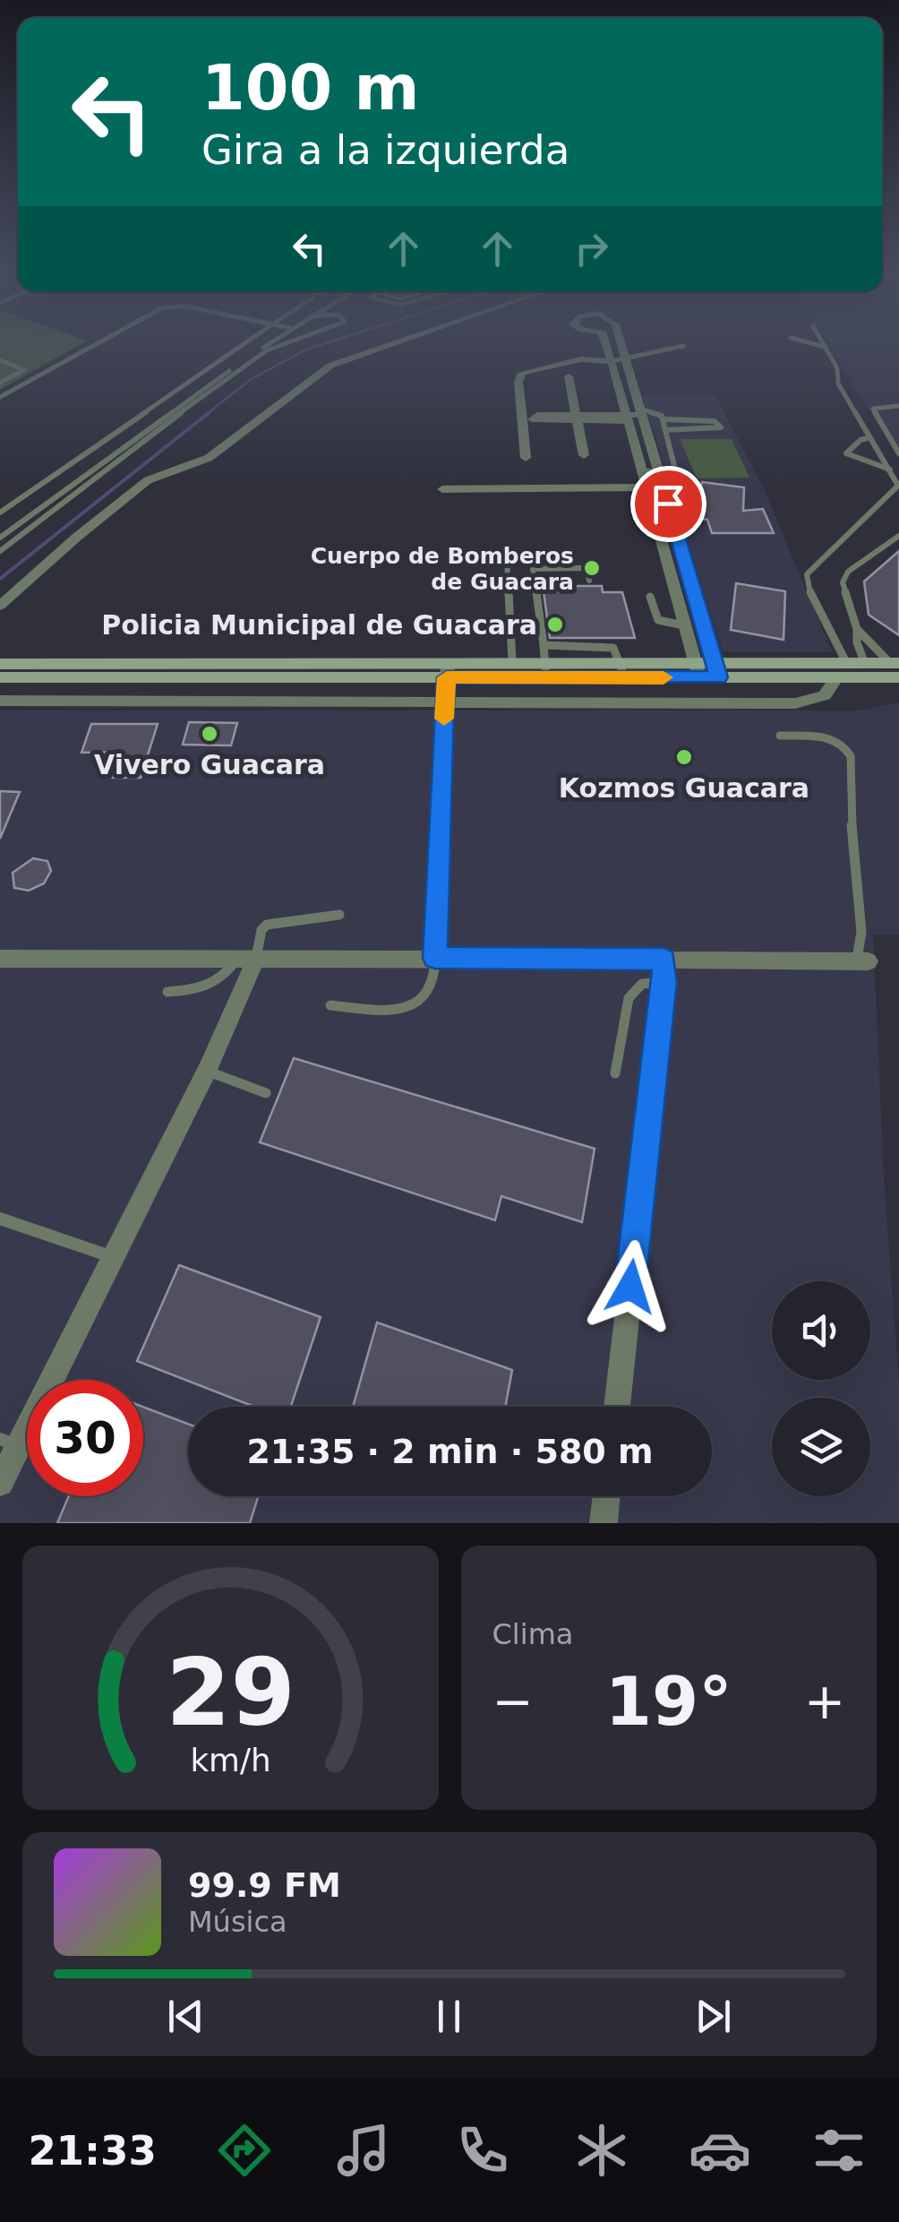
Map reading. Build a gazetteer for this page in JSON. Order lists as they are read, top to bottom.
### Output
{
  "places": [
    "Cuerpo de Bomberos de Guacara",
    "Policia Municipal de Guacara",
    "Vivero Guacara",
    "Kozmos Guacara"
  ],
  "page": {
    "turn": ["100 m", "Gira a la izquierda"],
    "limit": "30",
    "trip": "21:35 · 2 min · 580 m",
    "tile": "Clima",
    "heat": ["−", "19°", "+"],
    "song": ["99.9 FM", "Música"],
    "tabs": "21:33",
    "gauge": ["29", "km/h"]
  }
}
